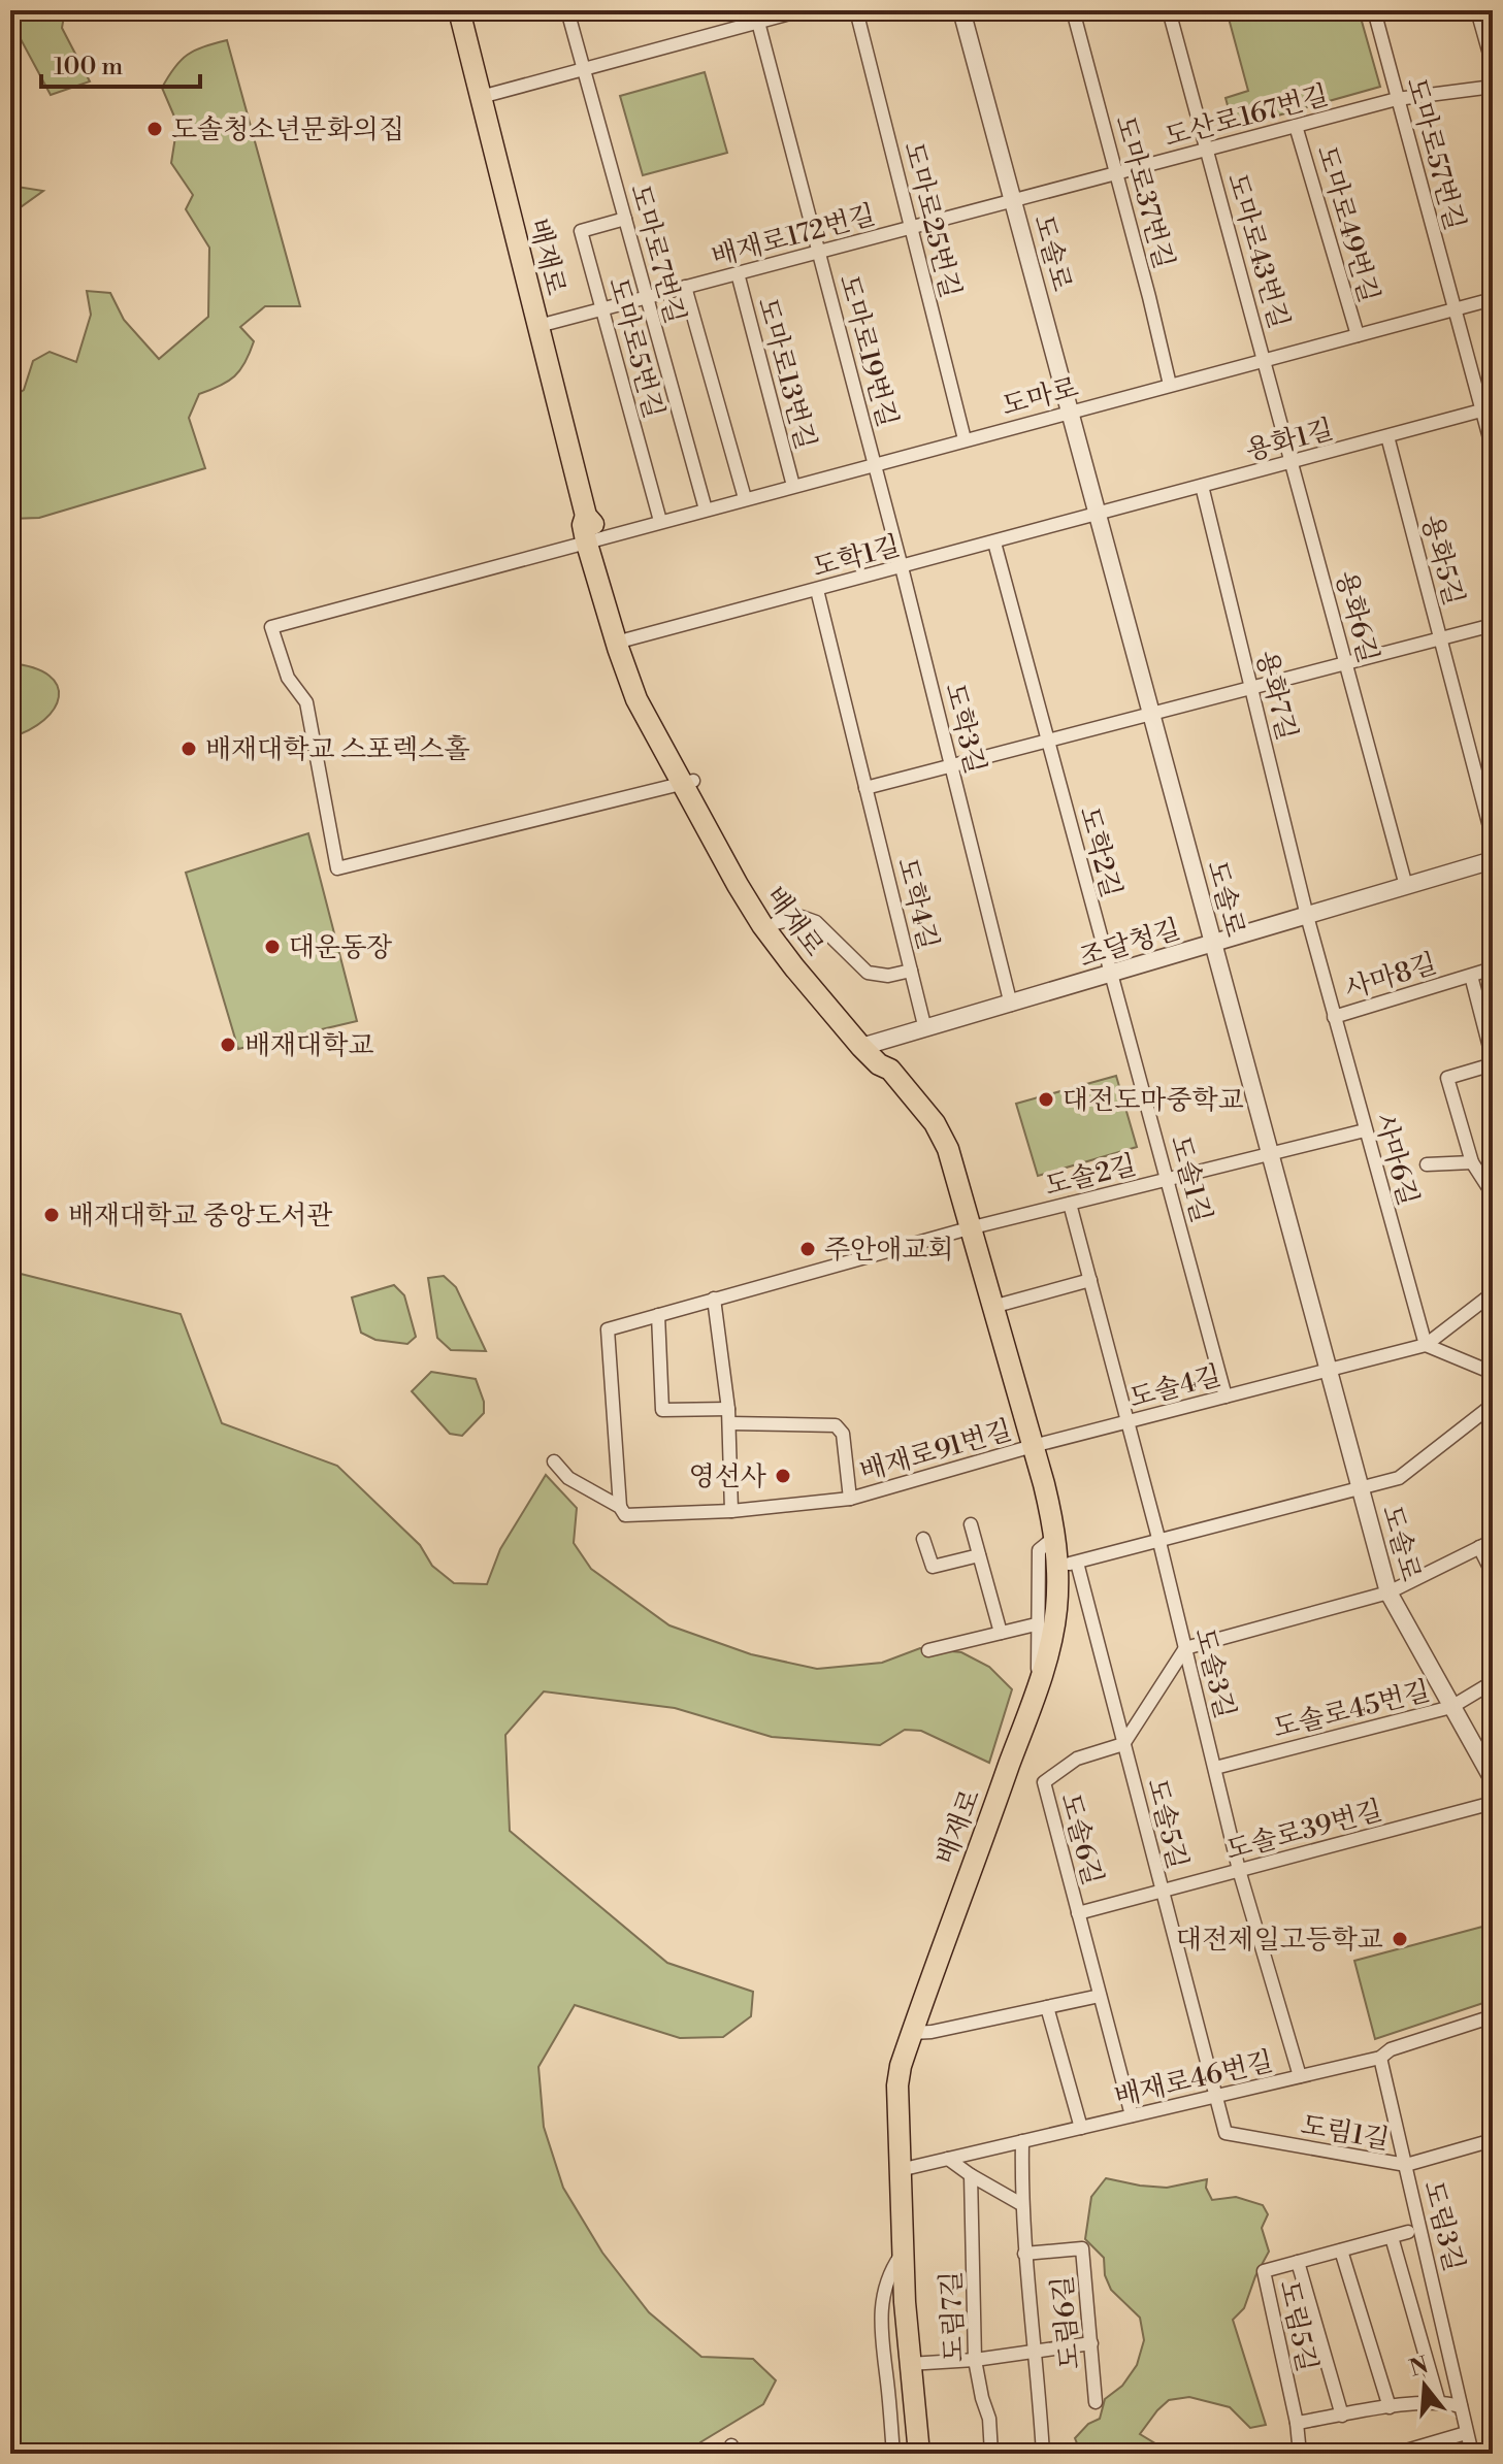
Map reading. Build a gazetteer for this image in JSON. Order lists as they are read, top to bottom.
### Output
{
  "streets": {
    "main road": ["배재로"],
    "street": [
      "도산로167번길",
      "도마로57번길",
      "도마로37번길",
      "도마로25번길",
      "도마로49번길",
      "배재로172번길",
      "도마로43번길",
      "도솔로",
      "도마로7번길",
      "도마로5번길",
      "도마로19번길",
      "도마로13번길",
      "도마로",
      "용화1길",
      "도학1길",
      "용화5길",
      "용화6길",
      "용화7길",
      "도학3길",
      "도학2길",
      "도학4길",
      "조달청길",
      "사마8길",
      "사마6길",
      "도솔2길",
      "도솔1길",
      "도솔4길",
      "배재로91번길",
      "도솔3길",
      "도솔로45번길",
      "도솔5길",
      "도솔로39번길",
      "도솔6길",
      "배재로46번길",
      "도림1길",
      "도림3길",
      "도림7길",
      "도림6길",
      "도림5길"
    ]
  },
  "crossings": [
    ["도산로167번길", "도마로57번길"],
    ["도산로167번길", "도마로37번길"],
    ["도산로167번길", "도마로49번길"],
    ["도산로167번길", "배재로172번길"],
    ["도산로167번길", "도마로43번길"],
    ["도산로167번길", "도솔로"],
    ["도마로57번길", "도마로"],
    ["도마로57번길", "용화1길"],
    ["도마로37번길", "도마로"],
    ["도마로25번길", "배재로172번길"],
    ["도마로25번길", "도마로"],
    ["도마로49번길", "도마로"],
    ["배재로172번길", "도솔로"],
    ["배재로172번길", "도마로7번길"],
    ["배재로172번길", "배재로"],
    ["배재로172번길", "도마로5번길"],
    ["배재로172번길", "도마로19번길"],
    ["배재로172번길", "도마로13번길"],
    ["도마로43번길", "도마로"],
    ["도마로43번길", "용화6길"],
    ["도솔로", "도마로"],
    ["도솔로", "용화1길"],
    ["도솔로", "도학1길"],
    ["도솔로", "조달청길"],
    ["도솔로", "도솔2길"],
    ["도솔로", "도솔4길"],
    ["도솔로", "도솔로45번길"],
    ["도마로7번길", "도마로5번길"],
    ["도마로7번길", "도마로"],
    ["배재로", "도마로"],
    ["배재로", "도학1길"],
    ["배재로", "조달청길"],
    ["배재로", "도솔2길"],
    ["배재로", "도솔4길"],
    ["배재로", "배재로91번길"],
    ["배재로", "도솔5길"],
    ["배재로", "배재로46번길"],
    ["도마로5번길", "도마로"],
    ["도마로19번길", "도마로"],
    ["도마로19번길", "도학3길"],
    ["도마로13번길", "도마로"],
    ["도마로", "용화6길"],
    ["도마로", "도학3길"],
    ["용화1길", "도학1길"],
    ["용화1길", "용화5길"],
    ["용화1길", "용화6길"],
    ["용화1길", "용화7길"],
    ["도학1길", "도학3길"],
    ["도학1길", "도학2길"],
    ["도학1길", "도학4길"],
    ["용화6길", "조달청길"],
    ["용화7길", "조달청길"],
    ["용화7길", "사마6길"],
    ["도학3길", "조달청길"],
    ["도학2길", "조달청길"],
    ["도학2길", "도솔1길"],
    ["도학4길", "조달청길"],
    ["조달청길", "사마6길"],
    ["조달청길", "도솔1길"],
    ["사마8길", "사마6길"],
    ["사마6길", "도솔2길"],
    ["사마6길", "도솔4길"],
    ["도솔2길", "도솔1길"],
    ["도솔2길", "도솔3길"],
    ["도솔1길", "도솔4길"],
    ["도솔4길", "배재로91번길"],
    ["도솔4길", "도솔3길"],
    ["도솔3길", "도솔로45번길"],
    ["도솔3길", "도솔로39번길"],
    ["도솔3길", "배재로46번길"],
    ["도솔5길", "도솔로39번길"],
    ["도솔5길", "도솔6길"],
    ["도솔5길", "배재로46번길"],
    ["도솔5길", "도림1길"],
    ["도솔로39번길", "도솔6길"],
    ["도솔6길", "배재로46번길"],
    ["배재로46번길", "도림1길"],
    ["배재로46번길", "도림3길"],
    ["배재로46번길", "도림6길"],
    ["도림1길", "도림3길"]
  ],
  "places": [
    "도솔청소년문화의집",
    "배재대학교 스포렉스홀",
    "대운동장",
    "배재대학교",
    "대전도마중학교",
    "배재대학교 중앙도서관",
    "주안애교회",
    "영선사",
    "대전제일고등학교"
  ],
  "scale_bar": "100 m",
  "north": "top"
}
